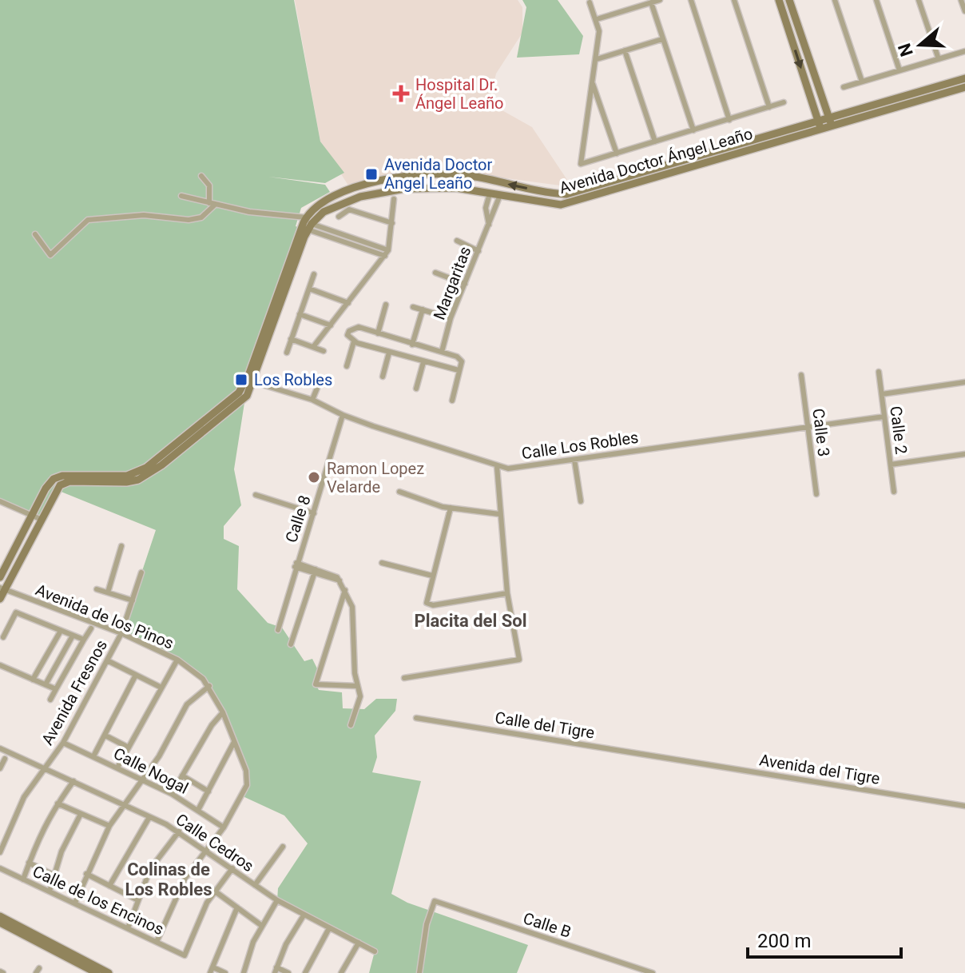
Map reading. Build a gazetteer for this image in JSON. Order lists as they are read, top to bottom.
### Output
{
  "streets": {
    "street": [
      "Avenida Doctor Ángel Leaño",
      "Margaritas",
      "Calle 2",
      "Calle 3",
      "Calle Los Robles",
      "Calle 8",
      "Avenida de los Pinos",
      "Avenida Fresnos",
      "Calle del Tigre",
      "Avenida del Tigre",
      "Calle Nogal",
      "Calle Cedros",
      "Calle de los Encinos",
      "Calle B"
    ]
  },
  "crossings": [
    ["Avenida Doctor Ángel Leaño", "Margaritas"],
    ["Calle 2", "Calle Los Robles"],
    ["Calle 3", "Calle Los Robles"],
    ["Calle Los Robles", "Calle 8"],
    ["Avenida de los Pinos", "Avenida Fresnos"],
    ["Avenida de los Pinos", "Calle Nogal"],
    ["Avenida de los Pinos", "Calle Cedros"],
    ["Avenida de los Pinos", "Calle de los Encinos"],
    ["Avenida Fresnos", "Calle Nogal"],
    ["Avenida Fresnos", "Calle Cedros"],
    ["Calle del Tigre", "Avenida del Tigre"]
  ],
  "districts": ["Placita del Sol", "Colinas de Los Robles"],
  "places": {
    "health": ["Hospital Dr. Ángel Leaño"],
    "transit": ["Avenida Doctor Angel Leaño", "Los Robles"],
    "other": ["Ramon Lopez Velarde"]
  },
  "scale_bar": "200 m",
  "north": "left"
}
